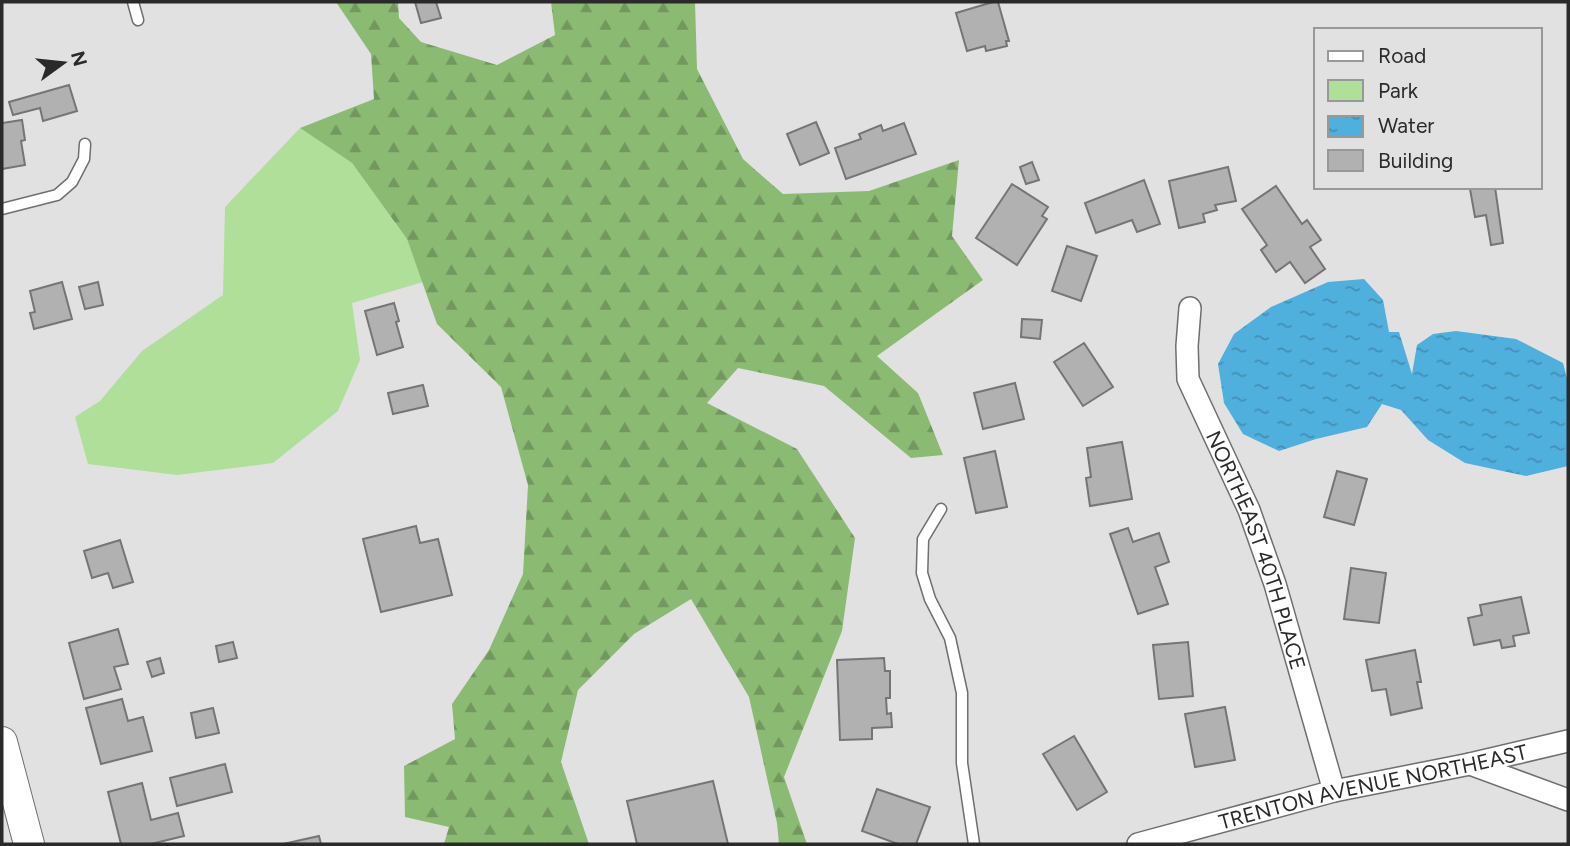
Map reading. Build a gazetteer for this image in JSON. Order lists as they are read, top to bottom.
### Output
{
  "streets": {
    "street": ["NORTHEAST 40TH PLACE", "TRENTON AVENUE NORTHEAST"]
  },
  "crossings": [
    ["NORTHEAST 40TH PLACE", "TRENTON AVENUE NORTHEAST"]
  ],
  "legend": [
    "Road",
    "Park",
    "Water",
    "Building"
  ],
  "north": "right"
}
